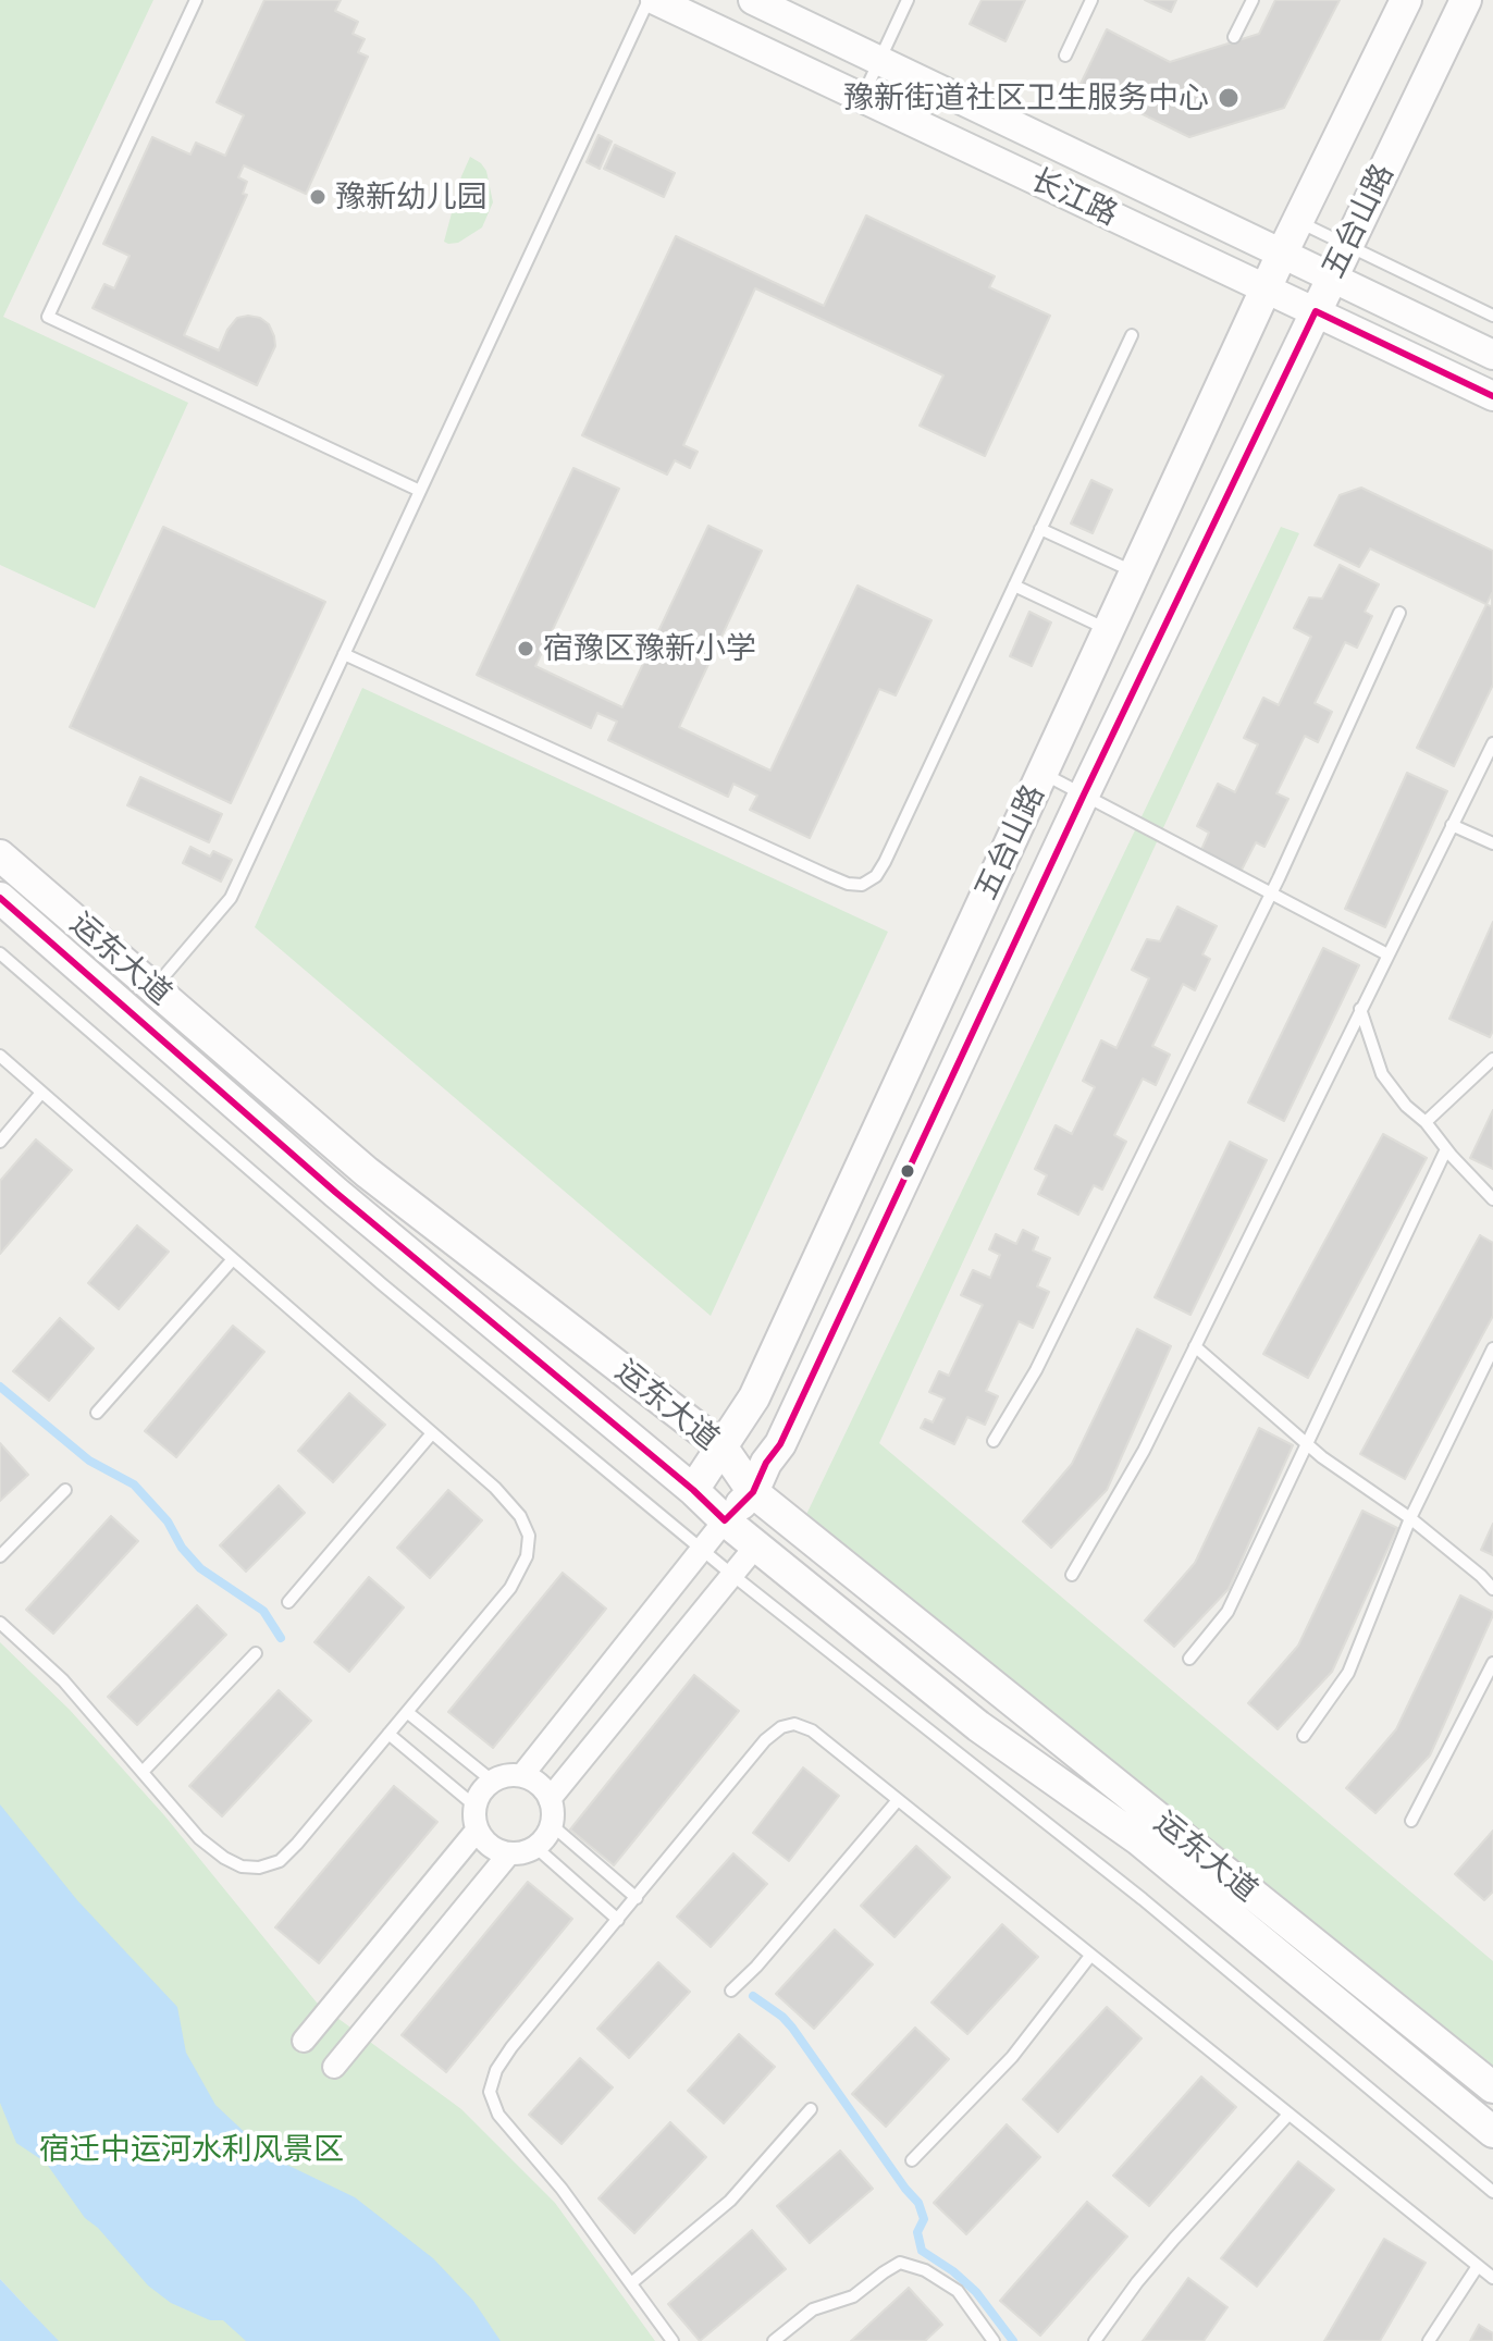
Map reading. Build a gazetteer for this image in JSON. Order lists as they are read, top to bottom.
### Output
{
  "streets": {
    "main road": ["五台山路", "运东大道"],
    "street": ["长江路"]
  },
  "crossings": [
    ["长江路", "五台山路"],
    ["五台山路", "运东大道"]
  ],
  "parks": ["宿迁中运河水利风景区"],
  "places": ["豫新街道社区卫生服务中心", "豫新幼儿园", "宿豫区豫新小学"]
}
